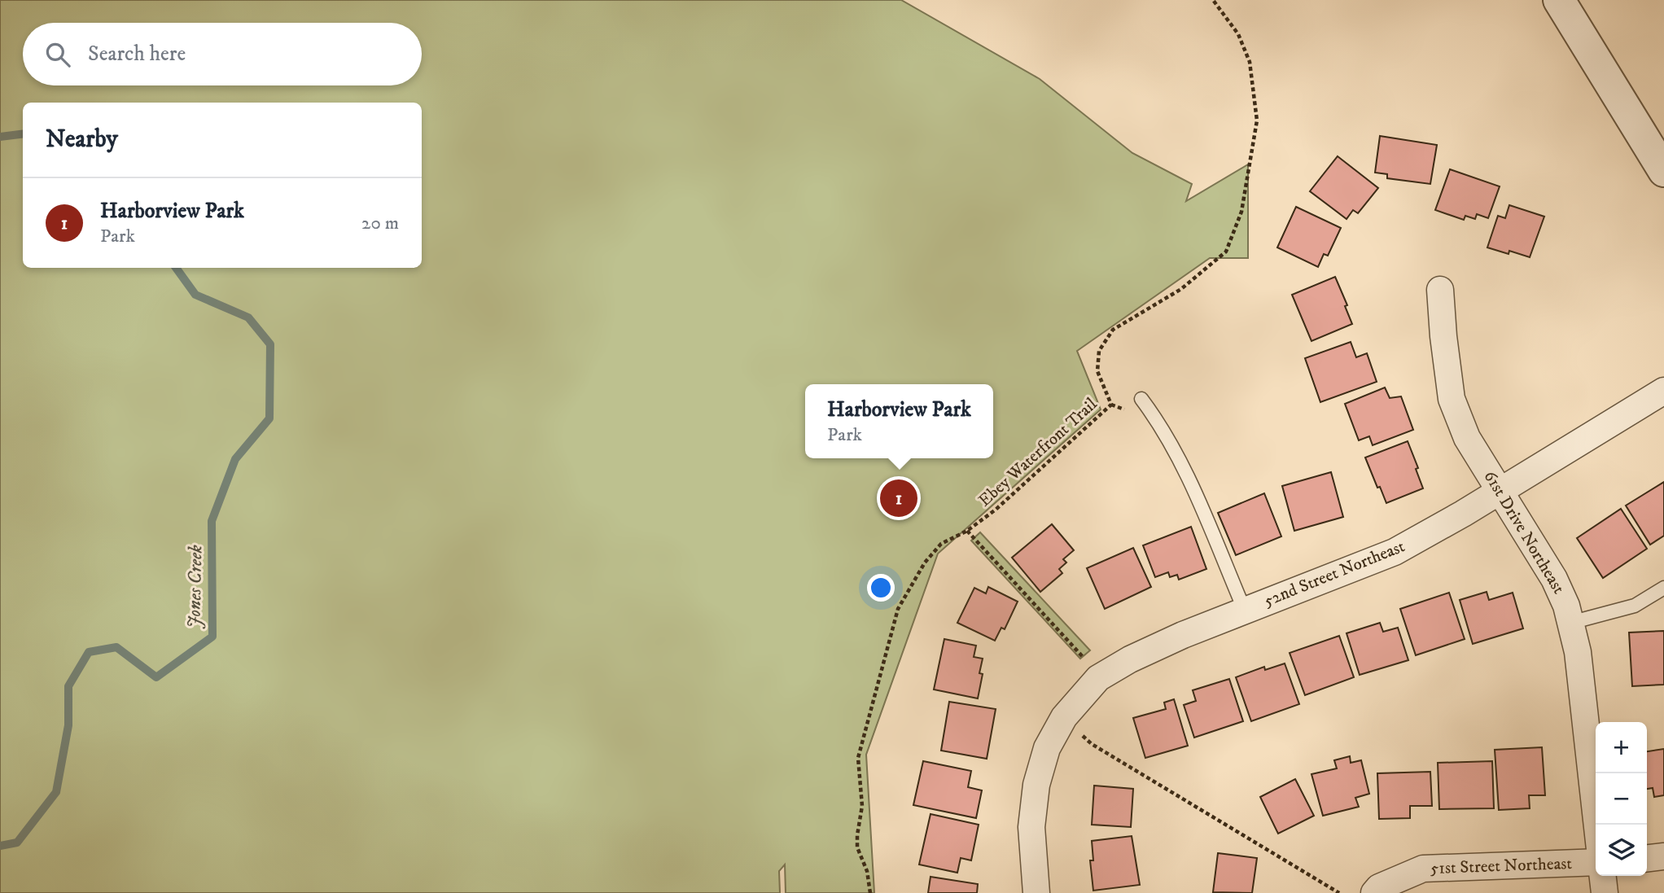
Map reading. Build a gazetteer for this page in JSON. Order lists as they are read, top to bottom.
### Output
{
  "streets": {
    "street": ["61st Drive Northeast", "52nd Street Northeast", "51st Street Northeast"],
    "path": ["Ebey Waterfront Trail"]
  },
  "crossings": [
    ["61st Drive Northeast", "52nd Street Northeast"]
  ],
  "water": ["Jones Creek"],
  "page": {
    "search": "Search here",
    "heading": "Nearby",
    "list": [
      {
        "mark": "1",
        "name": "Harborview Park",
        "note": "Park",
        "value": "20 m"
      }
    ],
    "popup": ["Harborview Park", "Park"],
    "pins": "1",
    "map_buttons": ["+", "−"]
  }
}
